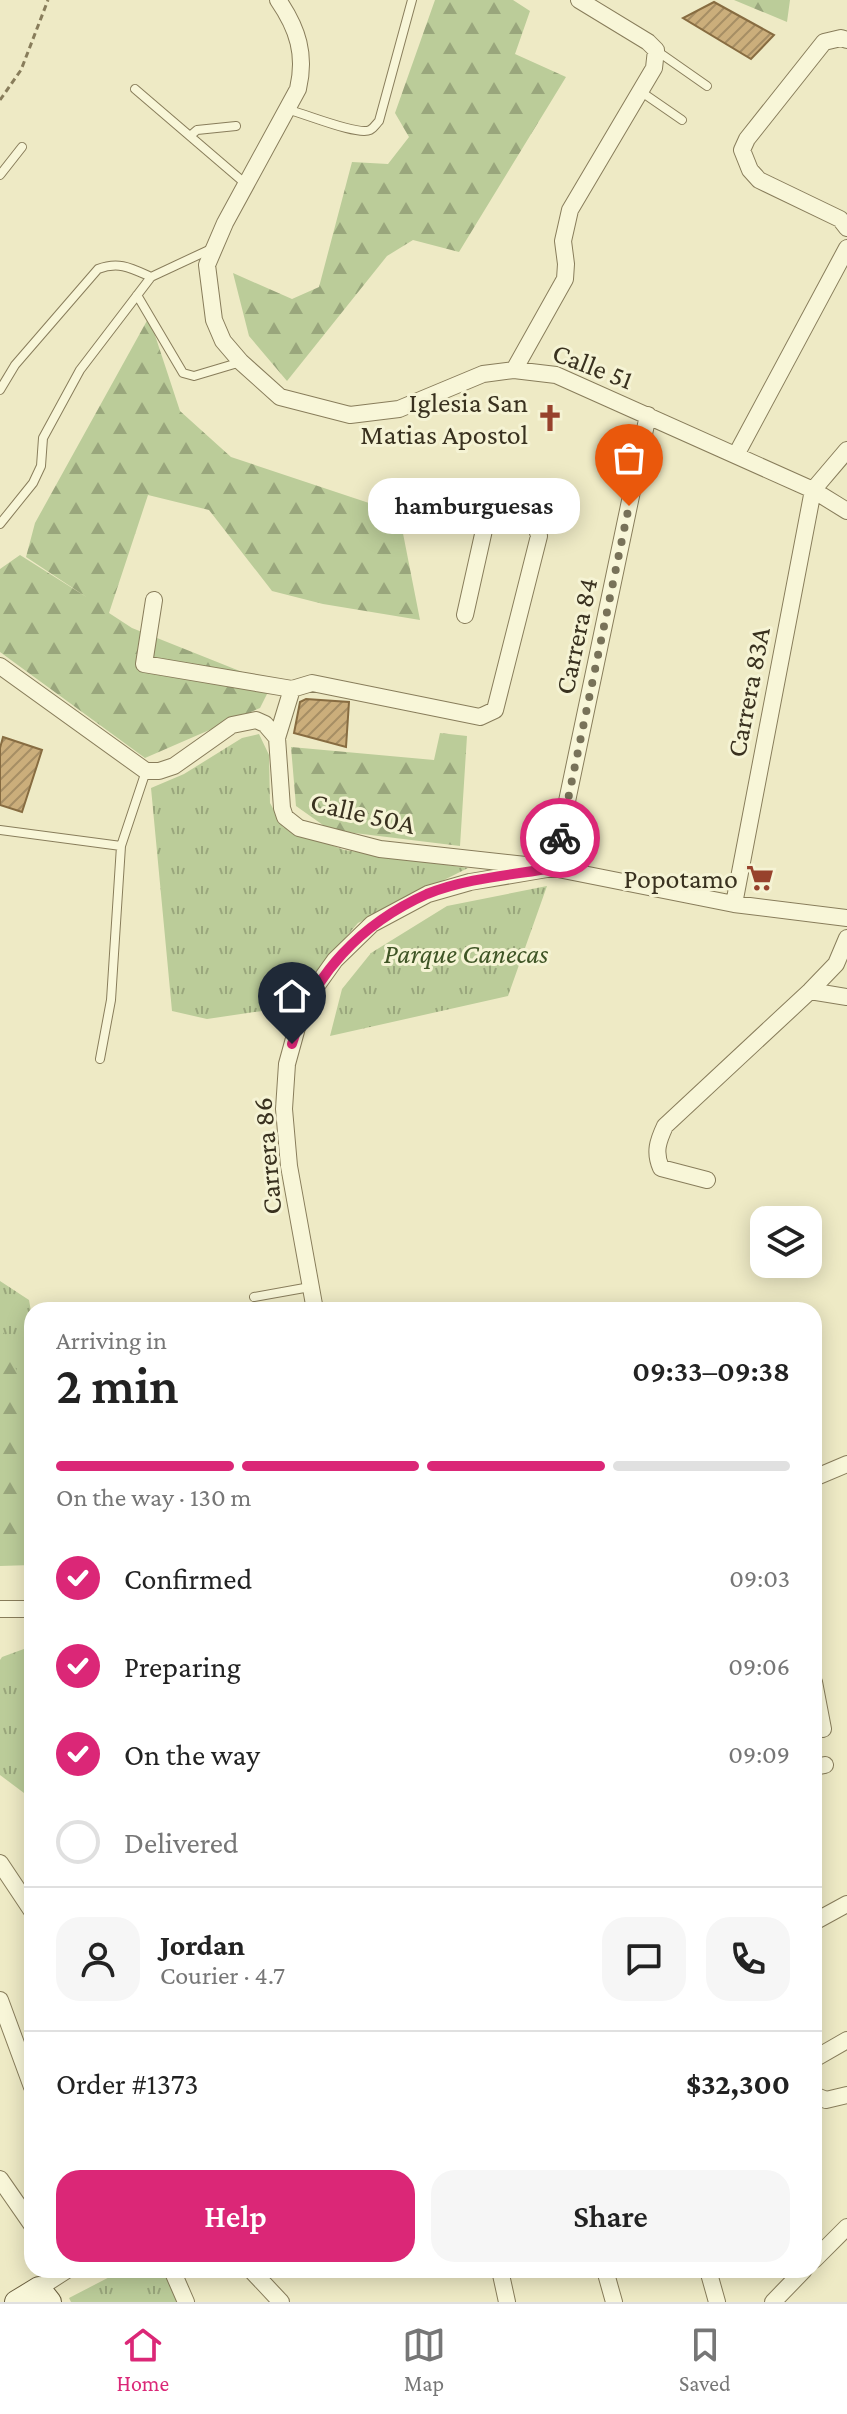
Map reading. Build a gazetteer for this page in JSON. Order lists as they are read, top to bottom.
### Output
{
  "streets": {
    "street": [
      "Calle 51",
      "Carrera 84",
      "Carrera 83A",
      "Calle 50A",
      "Carrera 86"
    ]
  },
  "crossings": [
    ["Calle 51", "Carrera 84"],
    ["Calle 51", "Carrera 83A"],
    ["Carrera 84", "Calle 50A"],
    ["Carrera 83A", "Calle 50A"],
    ["Calle 50A", "Carrera 86"]
  ],
  "parks": ["Parque Canecas"],
  "places": {
    "church": ["Iglesia San Matias Apostol"],
    "other": ["hamburguesas"],
    "supermarket": ["Popotamo"]
  },
  "page": {
    "bubble": "hamburguesas",
    "heading": ["2 min", "Arriving in", "09:33–09:38"],
    "panel": [
      "Jordan",
      "Courier · 4.7",
      "Order #1373",
      "$32,300"
    ],
    "bar": "On the way · 130 m",
    "list": [
      ["Confirmed", "09:03"],
      ["Preparing", "09:06"],
      ["On the way", "09:09"],
      "Delivered"
    ],
    "buttons": ["Help", "Share"],
    "tabs": ["Home", "Map", "Saved"]
  }
}
